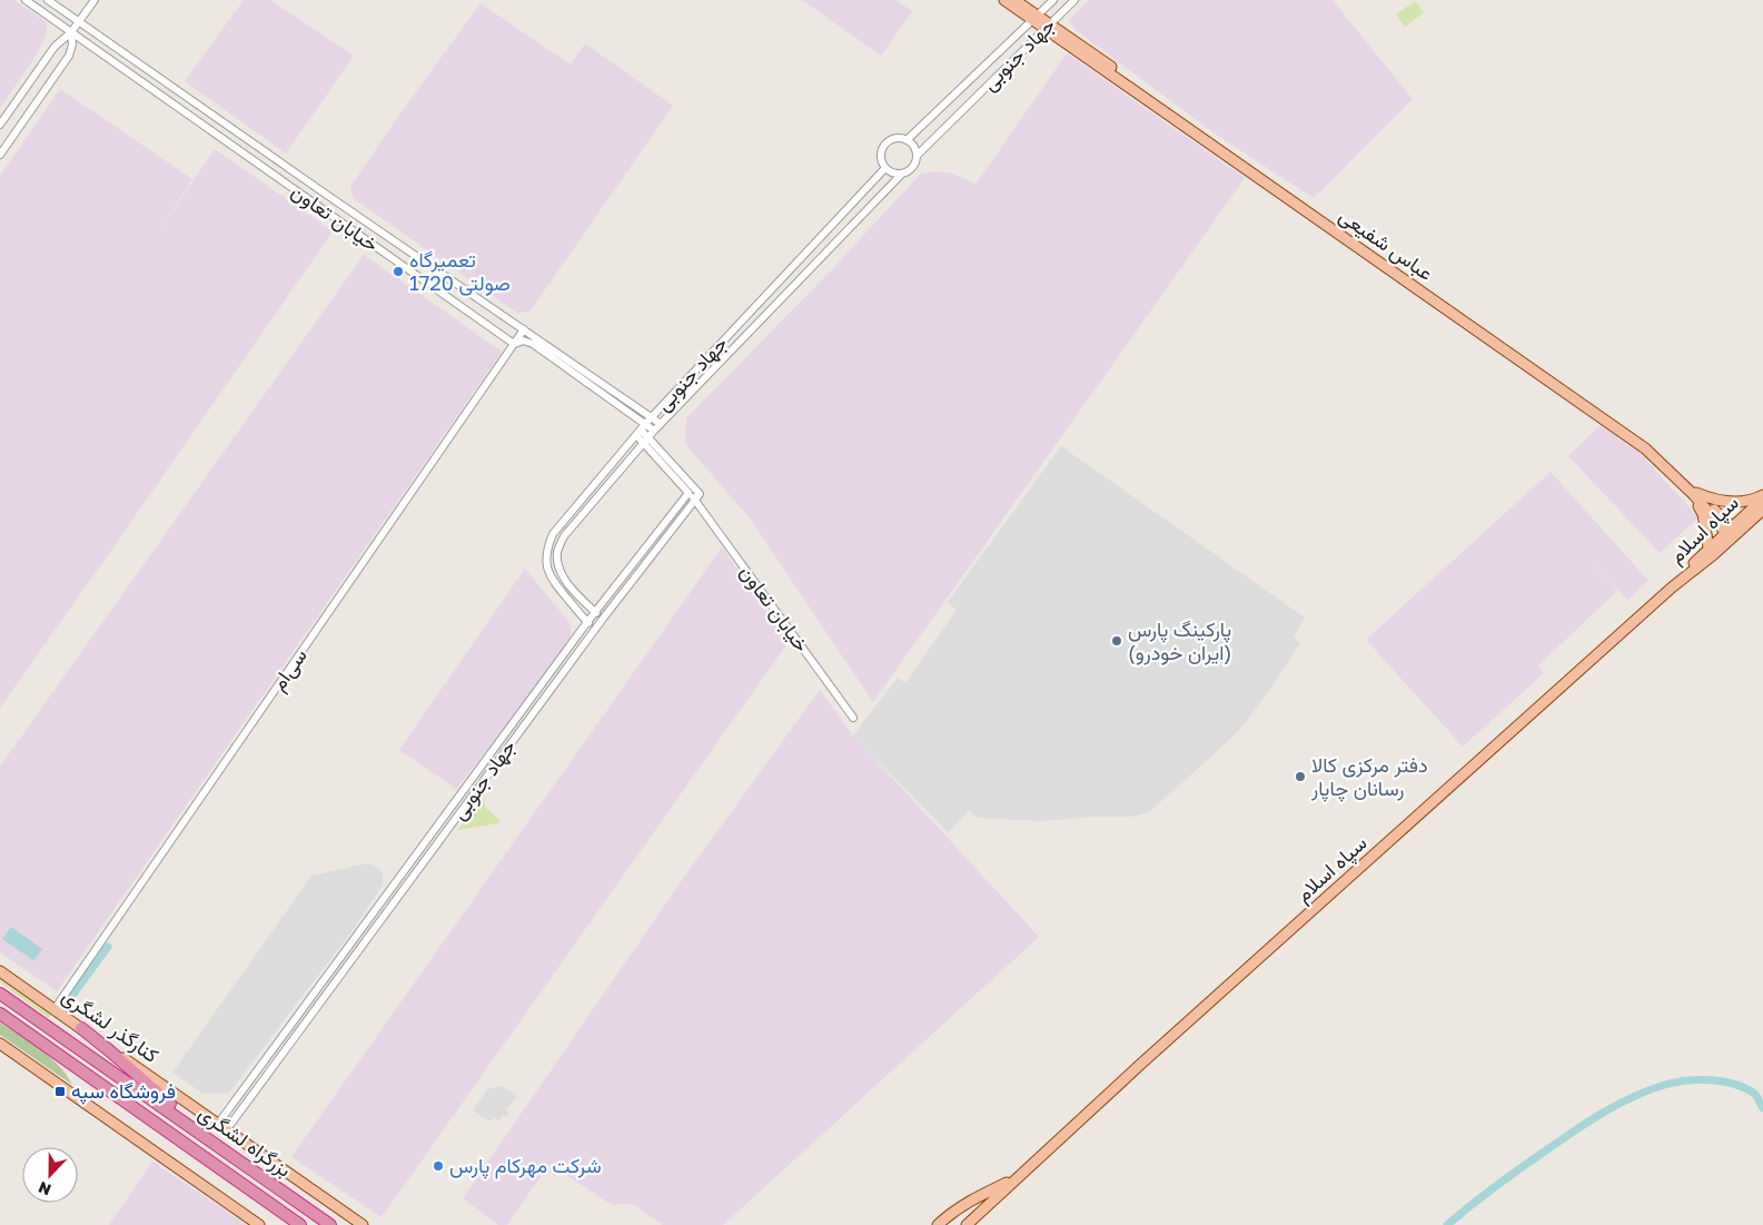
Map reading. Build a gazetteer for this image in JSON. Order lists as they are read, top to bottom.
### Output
{
  "streets": {
    "highway": ["بزرگراه لشگری"],
    "main road": ["عباس شفیعی", "سپاه اسلام", "کنارگذر لشگری"],
    "street": ["جهاد جنوبی", "خیابان تعاون", "سی‌ام"]
  },
  "crossings": [
    ["جهاد جنوبی", "خیابان تعاون"],
    ["جهاد جنوبی", "عباس شفیعی"],
    ["جهاد جنوبی", "کنارگذر لشگری"],
    ["خیابان تعاون", "سی‌ام"],
    ["عباس شفیعی", "سپاه اسلام"],
    ["سی‌ام", "کنارگذر لشگری"]
  ],
  "places": {
    "other": [
      "تعمیرگاه 1720 صولتی",
      "پارکینگ پارس (ایران خودرو)",
      "دفتر مرکزی کالا رسانان چاپار",
      "شرکت مهرکام پارس"
    ],
    "transit": ["فروشگاه سپه"]
  },
  "north": "bottom"
}
